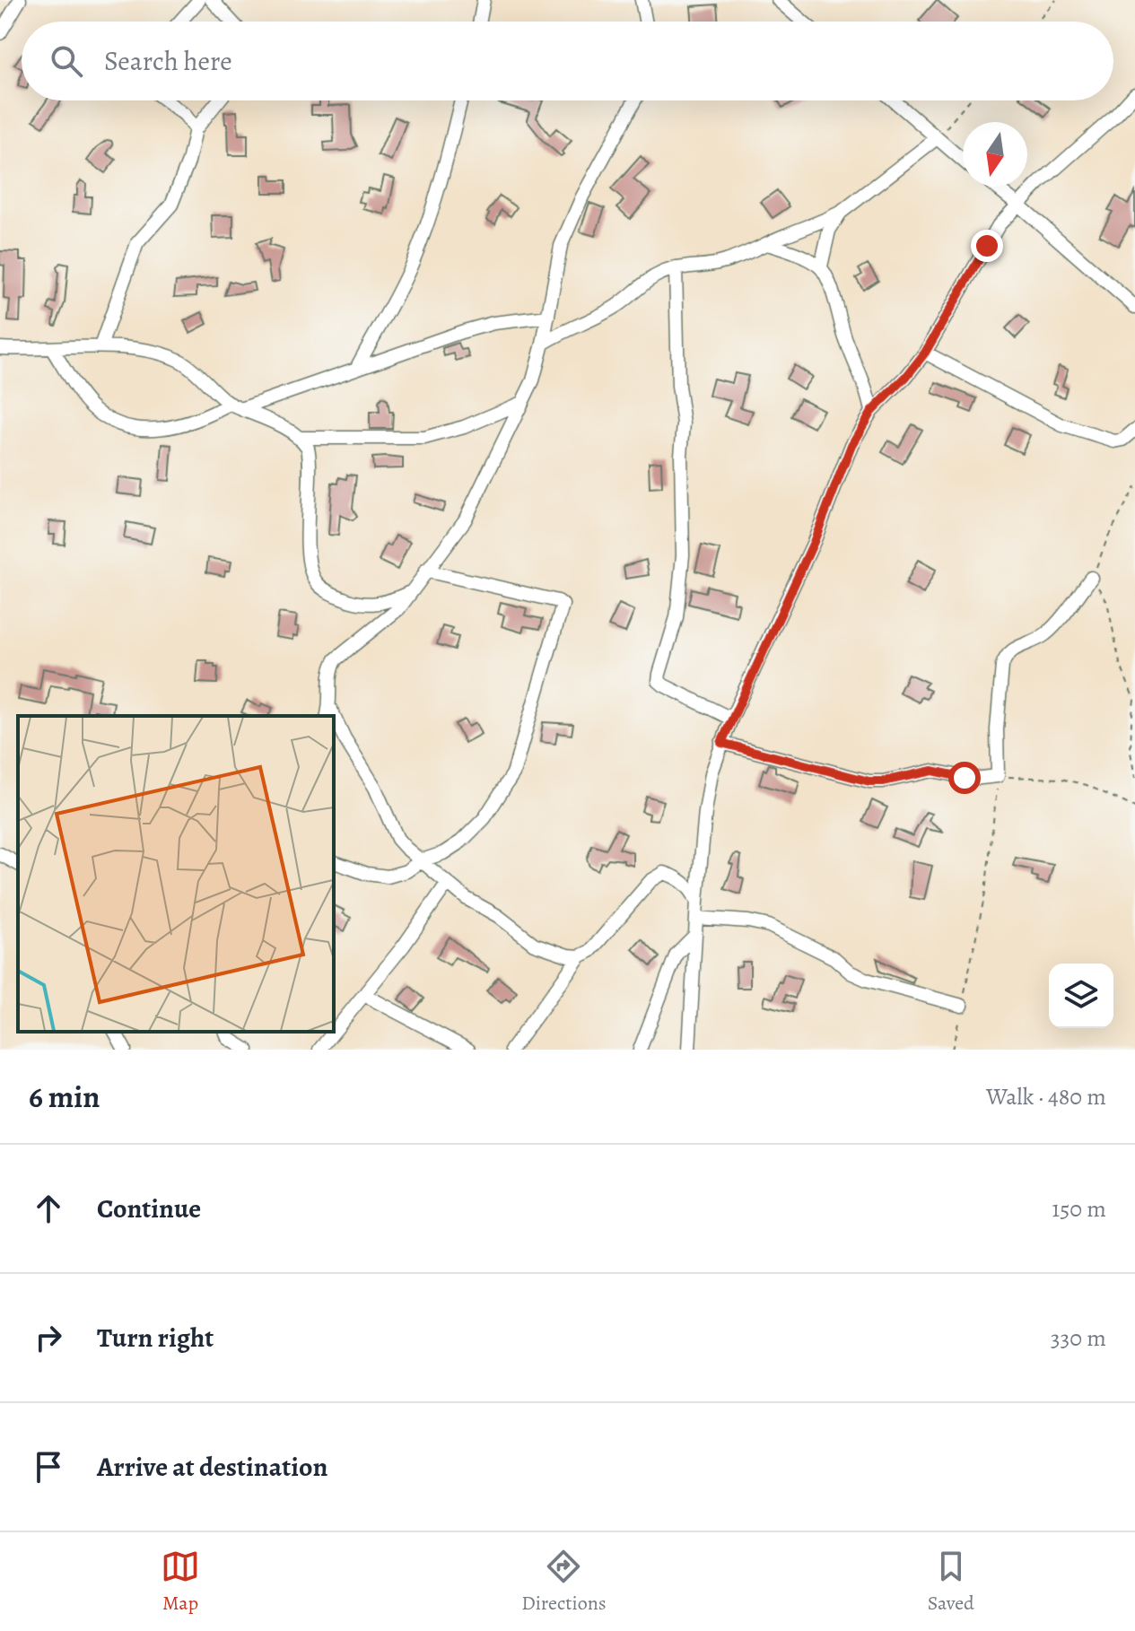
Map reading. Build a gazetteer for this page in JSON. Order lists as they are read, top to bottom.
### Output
{
  "north": "bottom",
  "page": {
    "search": "Search here",
    "heading": ["6 min", "Walk · 480 m"],
    "list": [
      ["Continue", "150 m"],
      ["Turn right", "330 m"],
      "Arrive at destination"
    ],
    "nav": ["Map", "Directions", "Saved"]
  }
}
